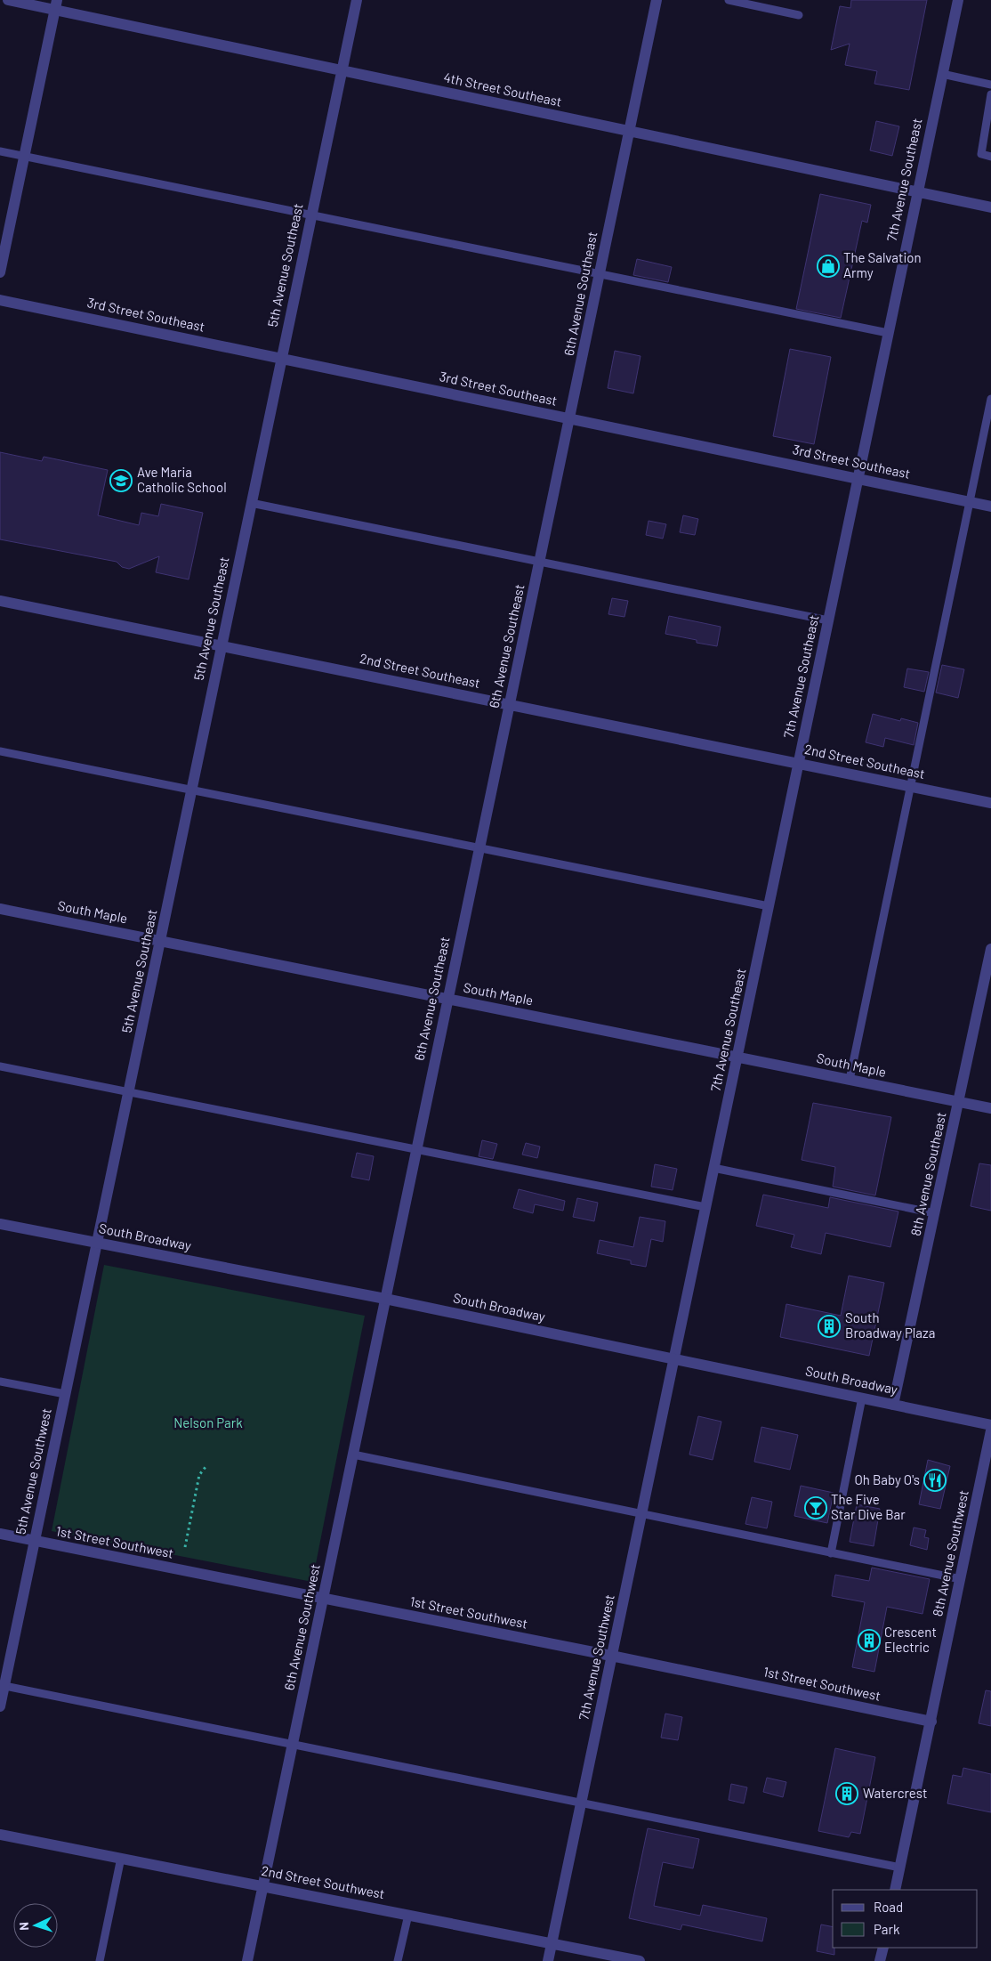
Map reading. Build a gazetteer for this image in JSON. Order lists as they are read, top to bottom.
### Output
{
  "streets": {
    "street": [
      "4th Street Southeast",
      "7th Avenue Southeast",
      "5th Avenue Southeast",
      "6th Avenue Southeast",
      "3rd Street Southeast",
      "2nd Street Southeast",
      "South Maple",
      "8th Avenue Southeast",
      "South Broadway",
      "5th Avenue Southwest",
      "1st Street Southwest",
      "8th Avenue Southwest",
      "6th Avenue Southwest",
      "7th Avenue Southwest",
      "2nd Street Southwest"
    ]
  },
  "crossings": [
    ["4th Street Southeast", "7th Avenue Southeast"],
    ["4th Street Southeast", "5th Avenue Southeast"],
    ["4th Street Southeast", "6th Avenue Southeast"],
    ["7th Avenue Southeast", "3rd Street Southeast"],
    ["7th Avenue Southeast", "2nd Street Southeast"],
    ["7th Avenue Southeast", "South Maple"],
    ["7th Avenue Southeast", "South Broadway"],
    ["7th Avenue Southeast", "7th Avenue Southwest"],
    ["5th Avenue Southeast", "3rd Street Southeast"],
    ["5th Avenue Southeast", "2nd Street Southeast"],
    ["5th Avenue Southeast", "South Maple"],
    ["5th Avenue Southeast", "South Broadway"],
    ["5th Avenue Southeast", "5th Avenue Southwest"],
    ["6th Avenue Southeast", "3rd Street Southeast"],
    ["6th Avenue Southeast", "2nd Street Southeast"],
    ["6th Avenue Southeast", "South Maple"],
    ["6th Avenue Southeast", "South Broadway"],
    ["6th Avenue Southeast", "6th Avenue Southwest"],
    ["South Maple", "8th Avenue Southeast"],
    ["8th Avenue Southeast", "South Broadway"],
    ["South Broadway", "5th Avenue Southwest"],
    ["South Broadway", "6th Avenue Southwest"],
    ["South Broadway", "7th Avenue Southwest"],
    ["5th Avenue Southwest", "1st Street Southwest"],
    ["1st Street Southwest", "8th Avenue Southwest"],
    ["1st Street Southwest", "6th Avenue Southwest"],
    ["1st Street Southwest", "7th Avenue Southwest"],
    ["6th Avenue Southwest", "2nd Street Southwest"],
    ["7th Avenue Southwest", "2nd Street Southwest"]
  ],
  "parks": ["Nelson Park"],
  "places": {
    "shop": ["The Salvation Army"],
    "school or university": ["Ave Maria Catholic School"],
    "building": ["South Broadway Plaza", "Crescent Electric", "Watercrest"],
    "restaurant": ["Oh Baby O's"],
    "bar": ["The Five Star Dive Bar"]
  },
  "legend": ["Road", "Park"],
  "north": "left"
}
